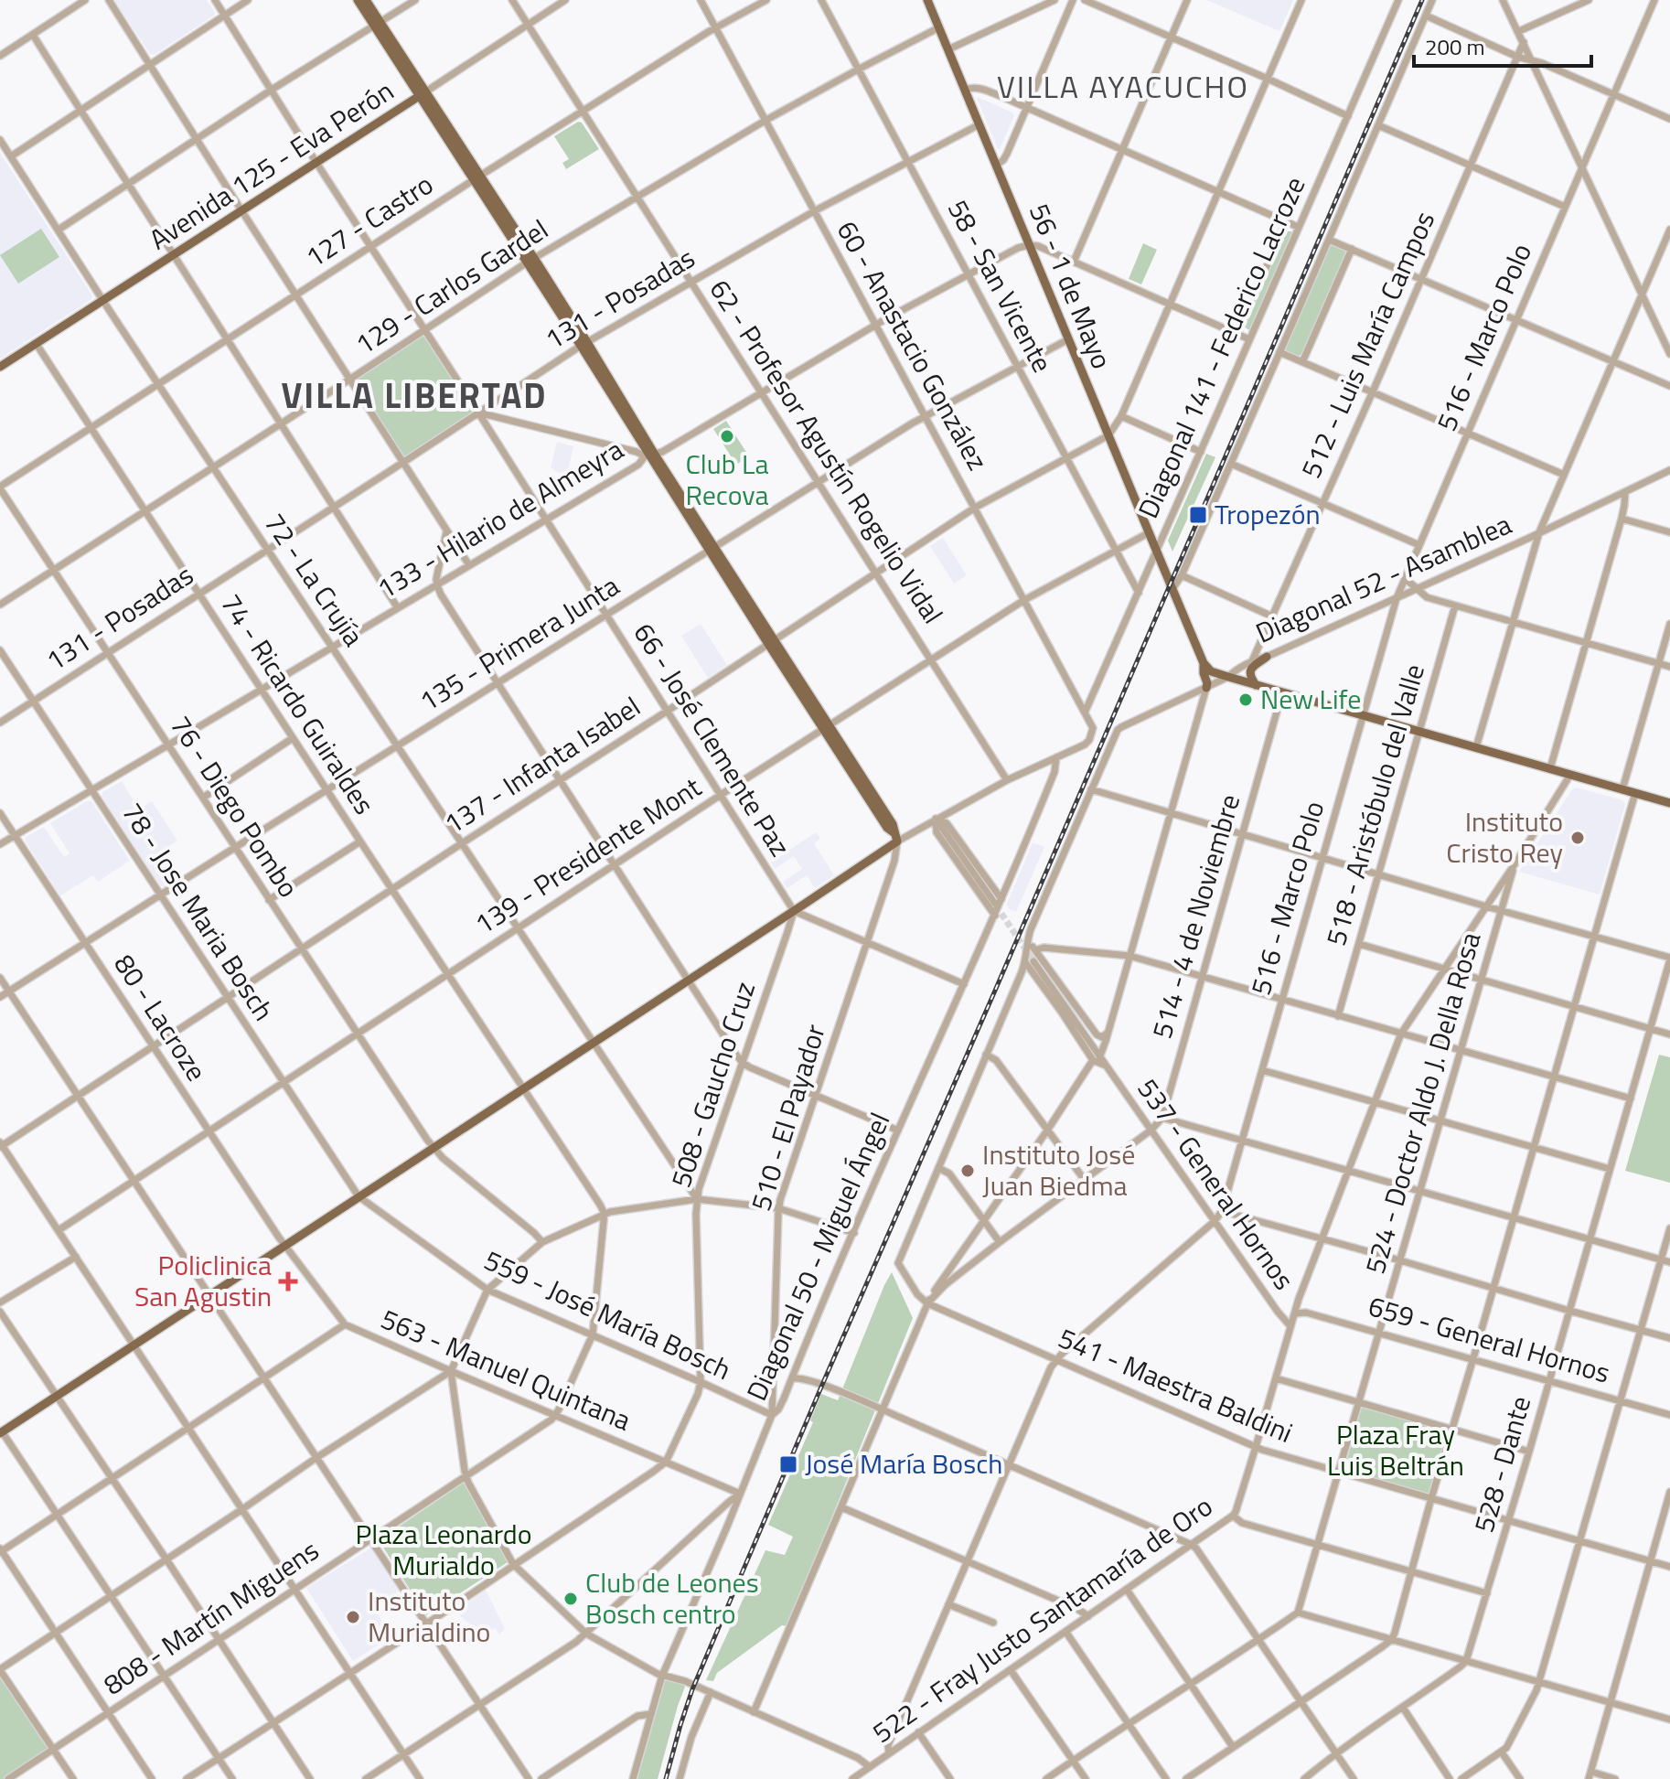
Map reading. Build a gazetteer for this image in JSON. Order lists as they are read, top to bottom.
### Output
{
  "streets": {
    "main road": ["Avenida 125 - Eva Perón", "56 - 1 de Mayo"],
    "street": [
      "127 - Castro",
      "58 - San Vicente",
      "129 - Carlos Gardel",
      "131 - Posadas",
      "516 - Marco Polo",
      "512 - Luis María Campos",
      "60 - Anastacio González",
      "Diagonal 141 - Federico Lacroze",
      "62 - Profesor Agustín Rogelio Vidal",
      "133 - Hilario de Almeyra",
      "Diagonal 52 - Asamblea",
      "72 - La Crujía",
      "135 - Primera Junta",
      "74 - Ricardo Guiraldes",
      "66 - José Clemente Paz",
      "137 - Infanta Isabel",
      "518 - Aristóbulo del Valle",
      "76 - Diego Pombo",
      "139 - Presidente Mont",
      "78 - Jose Maria Bosch",
      "514 - 4 de Noviembre",
      "80 - Lacroze",
      "508 - Gaucho Cruz",
      "524 - Doctor Aldo J. Della Rosa",
      "510 - El Payador",
      "537 - General Hornos",
      "Diagonal 50 - Miguel Ángel",
      "559 - José María Bosch",
      "659 - General Hornos",
      "563 - Manuel Quintana",
      "541 - Maestra Baldini",
      "528 - Dante",
      "808 - Martín Miguens",
      "522 - Fray Justo Santamaría de Oro"
    ]
  },
  "crossings": [
    ["Avenida 125 - Eva Perón", "62 - Profesor Agustín Rogelio Vidal"],
    ["Avenida 125 - Eva Perón", "72 - La Crujía"],
    ["Avenida 125 - Eva Perón", "74 - Ricardo Guiraldes"],
    ["Avenida 125 - Eva Perón", "66 - José Clemente Paz"],
    ["127 - Castro", "60 - Anastacio González"],
    ["127 - Castro", "62 - Profesor Agustín Rogelio Vidal"],
    ["127 - Castro", "72 - La Crujía"],
    ["127 - Castro", "74 - Ricardo Guiraldes"],
    ["127 - Castro", "66 - José Clemente Paz"],
    ["127 - Castro", "76 - Diego Pombo"],
    ["58 - San Vicente", "129 - Carlos Gardel"],
    ["58 - San Vicente", "131 - Posadas"],
    ["58 - San Vicente", "Diagonal 141 - Federico Lacroze"],
    ["58 - San Vicente", "133 - Hilario de Almeyra"],
    ["58 - San Vicente", "135 - Primera Junta"],
    ["58 - San Vicente", "137 - Infanta Isabel"],
    ["58 - San Vicente", "139 - Presidente Mont"],
    ["56 - 1 de Mayo", "129 - Carlos Gardel"],
    ["56 - 1 de Mayo", "131 - Posadas"],
    ["56 - 1 de Mayo", "Diagonal 141 - Federico Lacroze"],
    ["56 - 1 de Mayo", "133 - Hilario de Almeyra"],
    ["56 - 1 de Mayo", "Diagonal 52 - Asamblea"],
    ["56 - 1 de Mayo", "135 - Primera Junta"],
    ["56 - 1 de Mayo", "137 - Infanta Isabel"],
    ["56 - 1 de Mayo", "139 - Presidente Mont"],
    ["129 - Carlos Gardel", "60 - Anastacio González"],
    ["129 - Carlos Gardel", "62 - Profesor Agustín Rogelio Vidal"],
    ["129 - Carlos Gardel", "72 - La Crujía"],
    ["129 - Carlos Gardel", "74 - Ricardo Guiraldes"],
    ["129 - Carlos Gardel", "66 - José Clemente Paz"],
    ["129 - Carlos Gardel", "76 - Diego Pombo"],
    ["131 - Posadas", "60 - Anastacio González"],
    ["131 - Posadas", "62 - Profesor Agustín Rogelio Vidal"],
    ["131 - Posadas", "72 - La Crujía"],
    ["131 - Posadas", "74 - Ricardo Guiraldes"],
    ["131 - Posadas", "66 - José Clemente Paz"],
    ["131 - Posadas", "76 - Diego Pombo"],
    ["131 - Posadas", "78 - Jose Maria Bosch"],
    ["516 - Marco Polo", "Diagonal 52 - Asamblea"],
    ["516 - Marco Polo", "537 - General Hornos"],
    ["516 - Marco Polo", "541 - Maestra Baldini"],
    ["516 - Marco Polo", "522 - Fray Justo Santamaría de Oro"],
    ["512 - Luis María Campos", "Diagonal 52 - Asamblea"],
    ["60 - Anastacio González", "Diagonal 141 - Federico Lacroze"],
    ["60 - Anastacio González", "133 - Hilario de Almeyra"],
    ["60 - Anastacio González", "135 - Primera Junta"],
    ["60 - Anastacio González", "137 - Infanta Isabel"],
    ["60 - Anastacio González", "139 - Presidente Mont"],
    ["62 - Profesor Agustín Rogelio Vidal", "133 - Hilario de Almeyra"],
    ["62 - Profesor Agustín Rogelio Vidal", "135 - Primera Junta"],
    ["62 - Profesor Agustín Rogelio Vidal", "137 - Infanta Isabel"],
    ["62 - Profesor Agustín Rogelio Vidal", "139 - Presidente Mont"],
    ["133 - Hilario de Almeyra", "72 - La Crujía"],
    ["133 - Hilario de Almeyra", "74 - Ricardo Guiraldes"],
    ["133 - Hilario de Almeyra", "66 - José Clemente Paz"],
    ["133 - Hilario de Almeyra", "76 - Diego Pombo"],
    ["133 - Hilario de Almeyra", "78 - Jose Maria Bosch"],
    ["133 - Hilario de Almeyra", "80 - Lacroze"],
    ["72 - La Crujía", "135 - Primera Junta"],
    ["72 - La Crujía", "137 - Infanta Isabel"],
    ["72 - La Crujía", "139 - Presidente Mont"],
    ["72 - La Crujía", "508 - Gaucho Cruz"],
    ["135 - Primera Junta", "74 - Ricardo Guiraldes"],
    ["135 - Primera Junta", "66 - José Clemente Paz"],
    ["135 - Primera Junta", "76 - Diego Pombo"],
    ["135 - Primera Junta", "78 - Jose Maria Bosch"],
    ["135 - Primera Junta", "80 - Lacroze"],
    ["74 - Ricardo Guiraldes", "137 - Infanta Isabel"],
    ["74 - Ricardo Guiraldes", "139 - Presidente Mont"],
    ["74 - Ricardo Guiraldes", "808 - Martín Miguens"],
    ["66 - José Clemente Paz", "137 - Infanta Isabel"],
    ["66 - José Clemente Paz", "139 - Presidente Mont"],
    ["66 - José Clemente Paz", "508 - Gaucho Cruz"],
    ["137 - Infanta Isabel", "76 - Diego Pombo"],
    ["137 - Infanta Isabel", "78 - Jose Maria Bosch"],
    ["137 - Infanta Isabel", "80 - Lacroze"],
    ["76 - Diego Pombo", "139 - Presidente Mont"],
    ["139 - Presidente Mont", "78 - Jose Maria Bosch"],
    ["139 - Presidente Mont", "80 - Lacroze"],
    ["78 - Jose Maria Bosch", "559 - José María Bosch"],
    ["514 - 4 de Noviembre", "537 - General Hornos"],
    ["514 - 4 de Noviembre", "541 - Maestra Baldini"],
    ["80 - Lacroze", "563 - Manuel Quintana"],
    ["508 - Gaucho Cruz", "559 - José María Bosch"],
    ["508 - Gaucho Cruz", "563 - Manuel Quintana"],
    ["524 - Doctor Aldo J. Della Rosa", "659 - General Hornos"],
    ["524 - Doctor Aldo J. Della Rosa", "541 - Maestra Baldini"],
    ["524 - Doctor Aldo J. Della Rosa", "522 - Fray Justo Santamaría de Oro"],
    ["510 - El Payador", "Diagonal 50 - Miguel Ángel"],
    ["510 - El Payador", "559 - José María Bosch"],
    ["537 - General Hornos", "522 - Fray Justo Santamaría de Oro"],
    ["Diagonal 50 - Miguel Ángel", "559 - José María Bosch"],
    ["Diagonal 50 - Miguel Ángel", "563 - Manuel Quintana"],
    ["559 - José María Bosch", "808 - Martín Miguens"],
    ["659 - General Hornos", "528 - Dante"],
    ["659 - General Hornos", "522 - Fray Justo Santamaría de Oro"],
    ["563 - Manuel Quintana", "808 - Martín Miguens"],
    ["541 - Maestra Baldini", "528 - Dante"],
    ["541 - Maestra Baldini", "522 - Fray Justo Santamaría de Oro"]
  ],
  "districts": ["VILLA AYACUCHO", "VILLA LIBERTAD"],
  "parks": ["Plaza Fray Luis Beltrán", "Plaza Leonardo Murialdo"],
  "places": {
    "other": [
      "Club La Recova",
      "New Life",
      "Instituto Cristo Rey",
      "Instituto José Juan Biedma",
      "Club de Leones Bosch centro",
      "Instituto Murialdino"
    ],
    "transit": ["Tropezón", "José María Bosch"],
    "health": ["Policlinica San Agustin"]
  },
  "scale_bar": "200 m"
}
